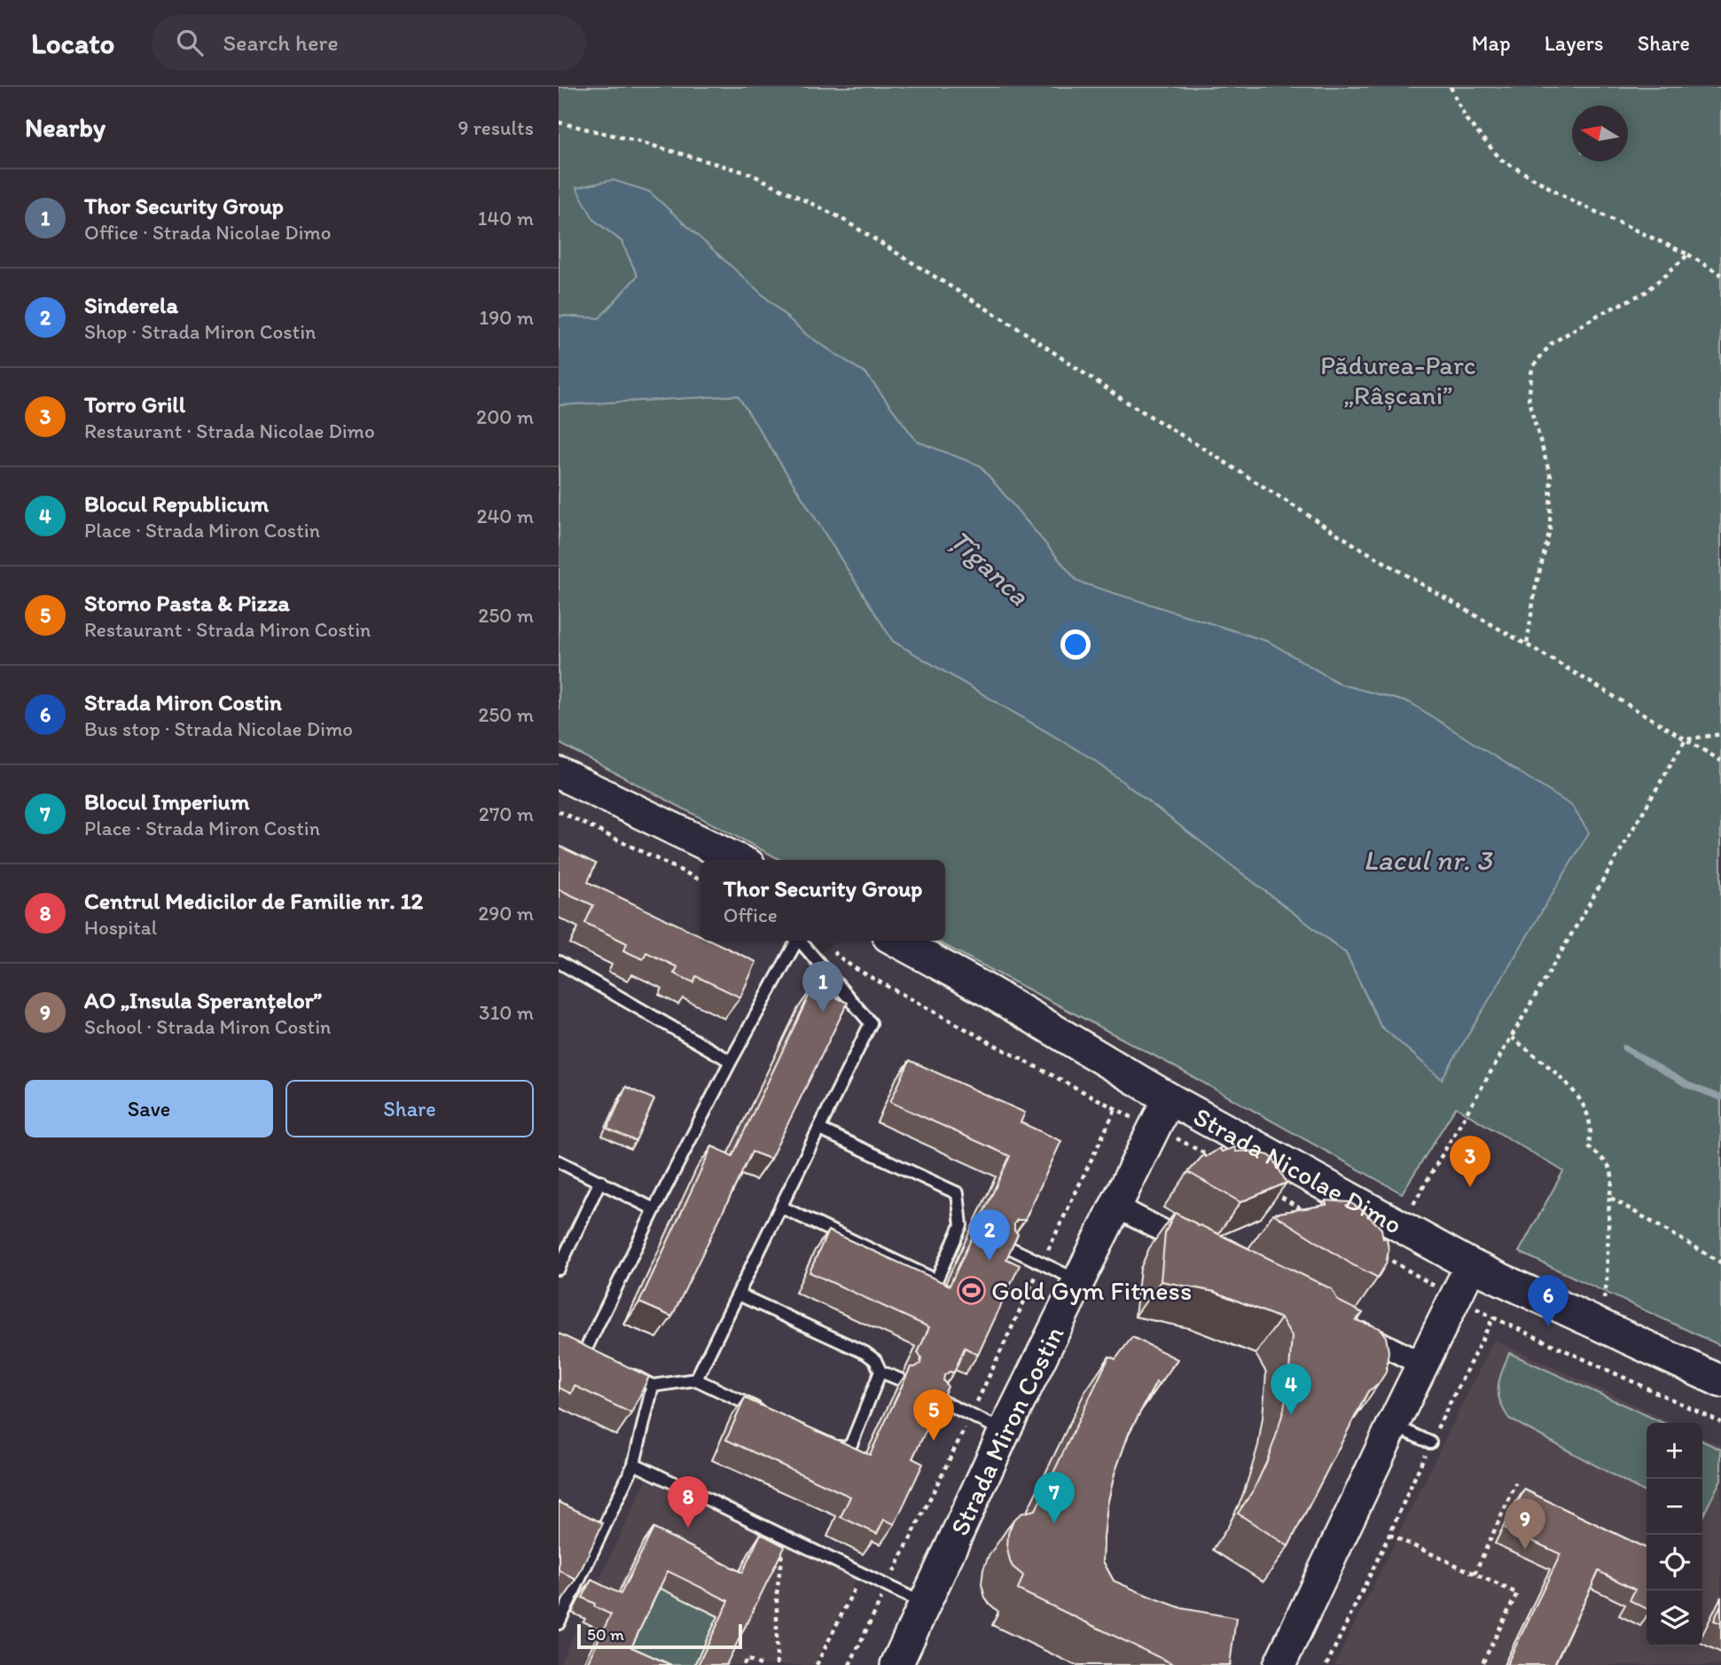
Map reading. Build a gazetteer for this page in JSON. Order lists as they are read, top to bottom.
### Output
{
  "streets": {
    "main road": ["Strada Nicolae Dimo", "Strada Miron Costin"]
  },
  "crossings": [
    ["Strada Nicolae Dimo", "Strada Miron Costin"]
  ],
  "water": ["Țîganca", "Lacul nr. 3"],
  "parks": ["Pădurea-Parc „Râșcani”"],
  "places": {
    "sports": ["Gold Gym Fitness"]
  },
  "scale_bar": "50 m",
  "north": "left",
  "page": {
    "header": "Locato",
    "search": "Search here",
    "nav": ["Map", "Layers", "Share"],
    "heading": ["Nearby", "9 results"],
    "list": [
      {
        "mark": "1",
        "name": "Thor Security Group",
        "note": "Office · Strada Nicolae Dimo",
        "value": "140 m"
      },
      {
        "mark": "2",
        "name": "Sinderela",
        "note": "Shop · Strada Miron Costin",
        "value": "190 m"
      },
      {
        "mark": "3",
        "name": "Torro Grill",
        "note": "Restaurant · Strada Nicolae Dimo",
        "value": "200 m"
      },
      {
        "mark": "4",
        "name": "Blocul Republicum",
        "note": "Place · Strada Miron Costin",
        "value": "240 m"
      },
      {
        "mark": "5",
        "name": "Storno Pasta & Pizza",
        "note": "Restaurant · Strada Miron Costin",
        "value": "250 m"
      },
      {
        "mark": "6",
        "name": "Strada Miron Costin",
        "note": "Bus stop · Strada Nicolae Dimo",
        "value": "250 m"
      },
      {
        "mark": "7",
        "name": "Blocul Imperium",
        "note": "Place · Strada Miron Costin",
        "value": "270 m"
      },
      {
        "mark": "8",
        "name": "Centrul Medicilor de Familie nr. 12",
        "note": "Hospital",
        "value": "290 m"
      },
      {
        "mark": "9",
        "name": "AO „Insula Speranțelor”",
        "note": "School · Strada Miron Costin",
        "value": "310 m"
      }
    ],
    "popup": ["Thor Security Group", "Office"],
    "pins": [
      "1",
      "3",
      "2",
      "6",
      "4",
      "5",
      "7",
      "8",
      "9"
    ],
    "buttons": ["Save", "Share"],
    "map_buttons": ["+", "−"],
    "scale": "50 m"
  }
}
